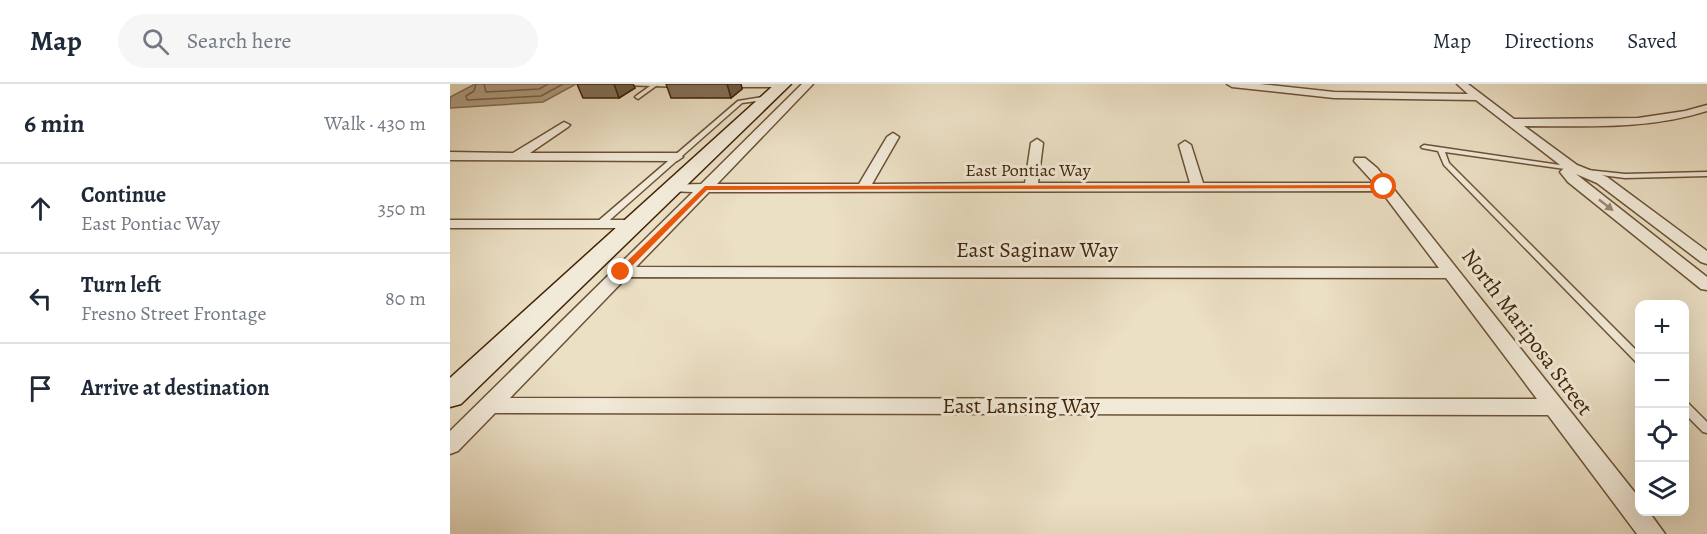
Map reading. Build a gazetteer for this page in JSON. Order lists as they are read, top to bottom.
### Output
{
  "streets": {
    "street": [
      "East Pontiac Way",
      "East Saginaw Way",
      "North Mariposa Street",
      "East Lansing Way"
    ]
  },
  "crossings": [
    ["East Pontiac Way", "North Mariposa Street"],
    ["East Saginaw Way", "North Mariposa Street"],
    ["North Mariposa Street", "East Lansing Way"]
  ],
  "page": {
    "header": "Map",
    "search": "Search here",
    "nav": ["Map", "Directions", "Saved"],
    "heading": ["6 min", "Walk · 430 m"],
    "list": [
      ["Continue", "East Pontiac Way", "350 m"],
      ["Turn left", "Fresno Street Frontage", "80 m"],
      "Arrive at destination"
    ],
    "map_buttons": ["+", "−"]
  }
}
